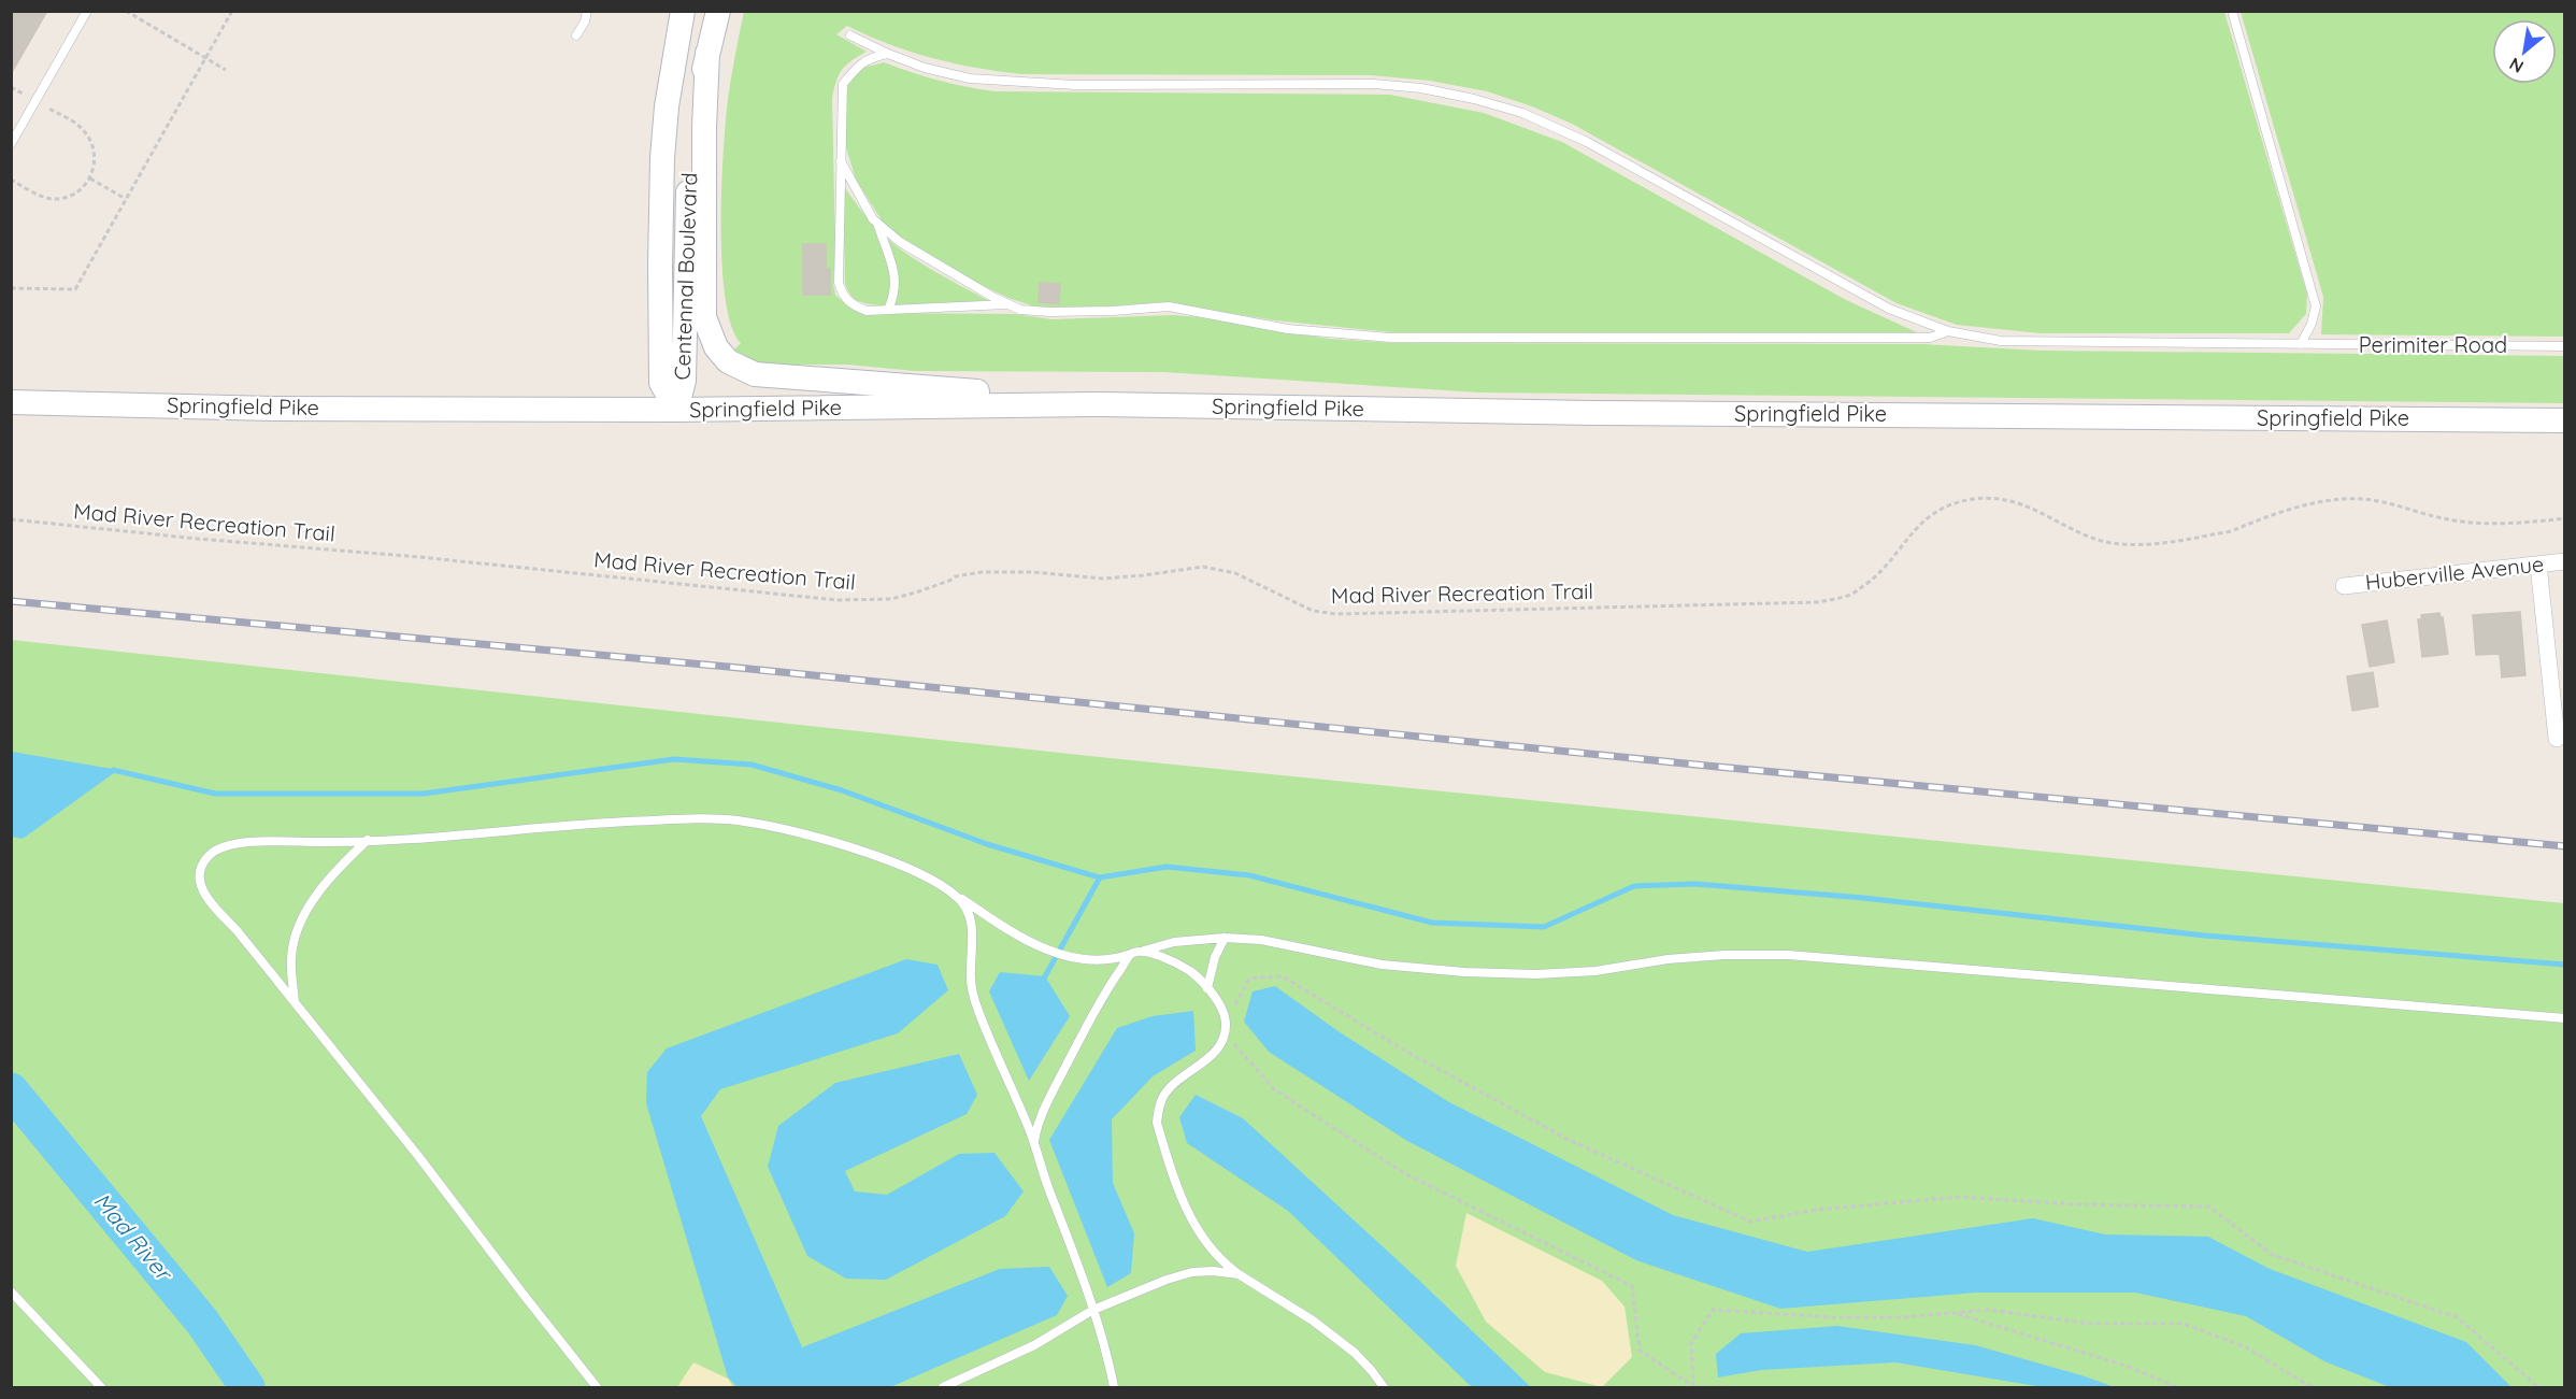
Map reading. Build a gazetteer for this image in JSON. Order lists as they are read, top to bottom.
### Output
{
  "streets": {
    "main road": ["Centennal Boulevard", "Springfield Pike"],
    "street": ["Huberville Avenue"],
    "lane": ["Perimiter Road"],
    "path": ["Mad River Recreation Trail"]
  },
  "crossings": [
    ["Centennal Boulevard", "Springfield Pike"]
  ],
  "water": ["Mad River"],
  "north": "bottom left"
}
